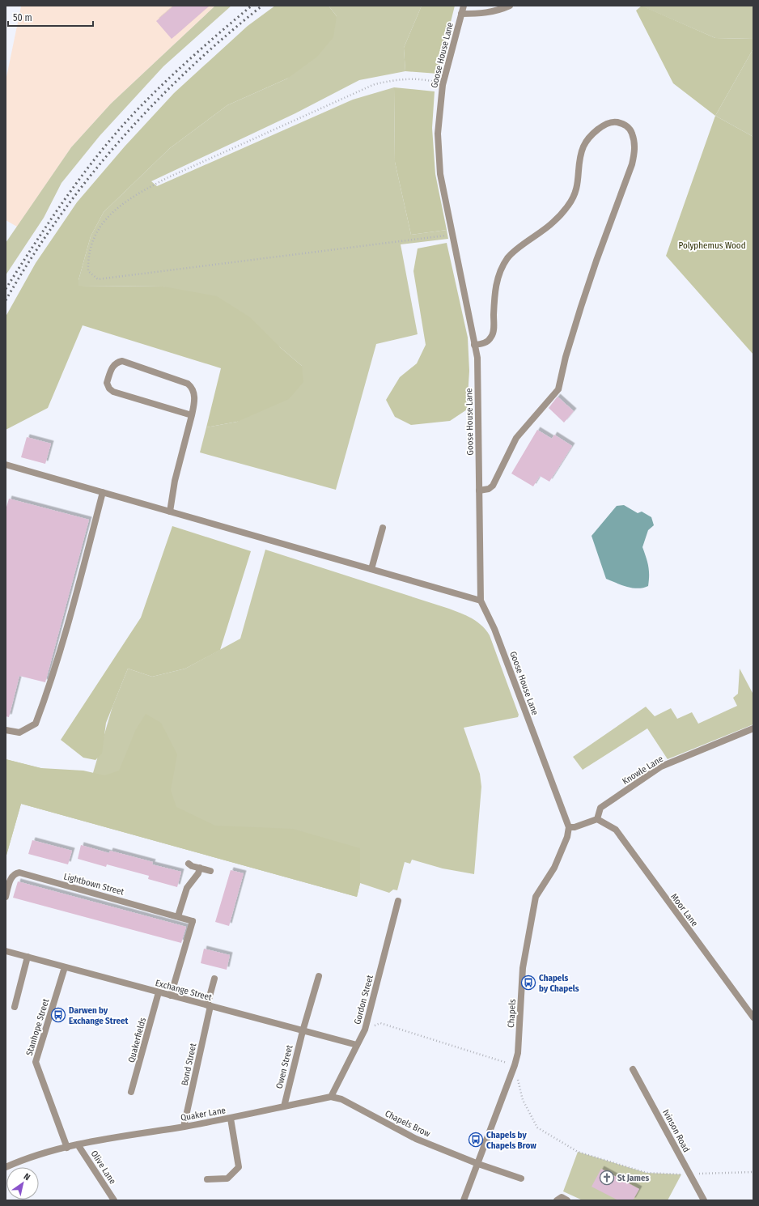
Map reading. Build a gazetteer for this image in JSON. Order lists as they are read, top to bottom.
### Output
{
  "streets": {
    "street": [
      "Goose House Lane",
      "Knowle Lane",
      "Lightbown Street",
      "Moor Lane",
      "Exchange Street",
      "Gordon Street",
      "Chapels",
      "Stanhope Street",
      "Quakerfields",
      "Bond Street",
      "Owen Street",
      "Quaker Lane",
      "Chapels Brow",
      "Ivinson Road",
      "Olive Lane"
    ]
  },
  "crossings": [
    ["Goose House Lane", "Chapels"],
    ["Knowle Lane", "Moor Lane"],
    ["Lightbown Street", "Exchange Street"],
    ["Exchange Street", "Gordon Street"],
    ["Exchange Street", "Stanhope Street"],
    ["Exchange Street", "Quakerfields"],
    ["Exchange Street", "Bond Street"],
    ["Exchange Street", "Owen Street"],
    ["Gordon Street", "Quaker Lane"],
    ["Gordon Street", "Chapels Brow"],
    ["Chapels", "Chapels Brow"],
    ["Stanhope Street", "Quaker Lane"],
    ["Bond Street", "Quaker Lane"],
    ["Owen Street", "Quaker Lane"],
    ["Quaker Lane", "Chapels Brow"],
    ["Quaker Lane", "Olive Lane"]
  ],
  "parks": ["Polyphemus Wood"],
  "places": {
    "bus stop": ["Chapels by Chapels", "Darwen by Exchange Street", "Chapels by Chapels Brow"],
    "church": ["St James"]
  },
  "scale_bar": "50 m",
  "north": "top right"
}
